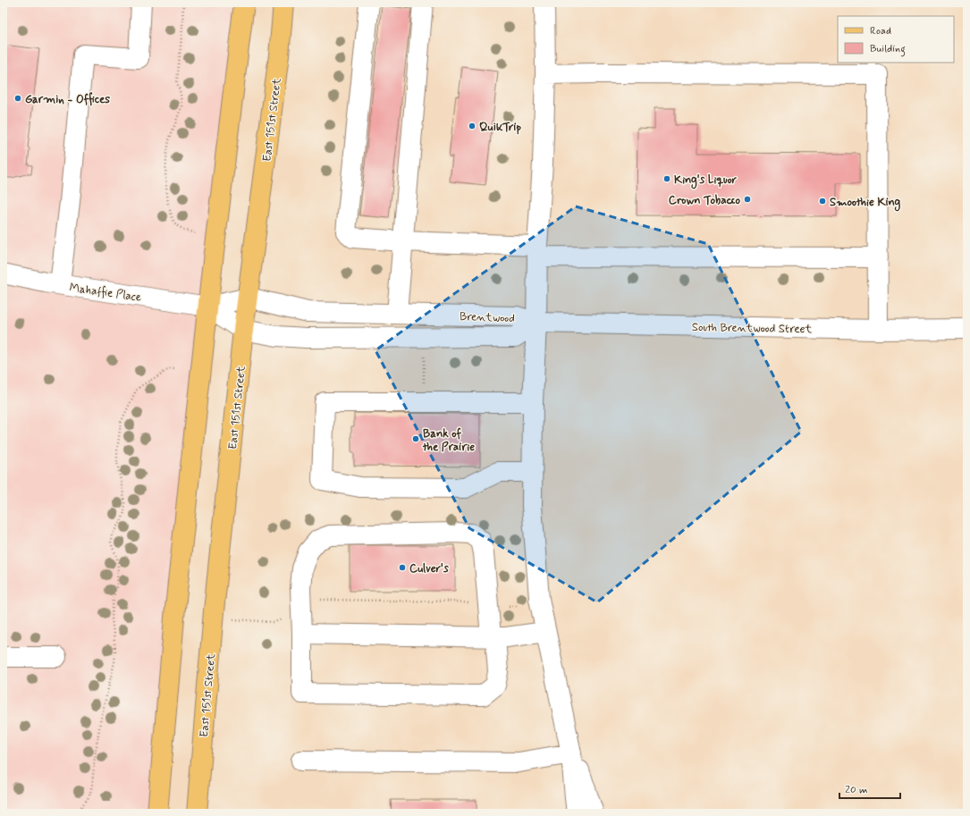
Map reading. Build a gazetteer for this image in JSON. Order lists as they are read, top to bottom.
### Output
{
  "streets": {
    "main road": ["East 151st Street"],
    "street": ["Mahaffie Place", "Brentwood", "South Brentwood Street"]
  },
  "crossings": [
    ["East 151st Street", "Brentwood"],
    ["Mahaffie Place", "Brentwood"],
    ["Brentwood", "South Brentwood Street"]
  ],
  "places": [
    "Garmin - Offices",
    "QuikTrip",
    "King's Liquor",
    "Crown Tobacco",
    "Smoothie King",
    "Bank of the Prairie",
    "Culver's"
  ],
  "legend": ["Road", "Building"],
  "scale_bar": "20 m"
}
